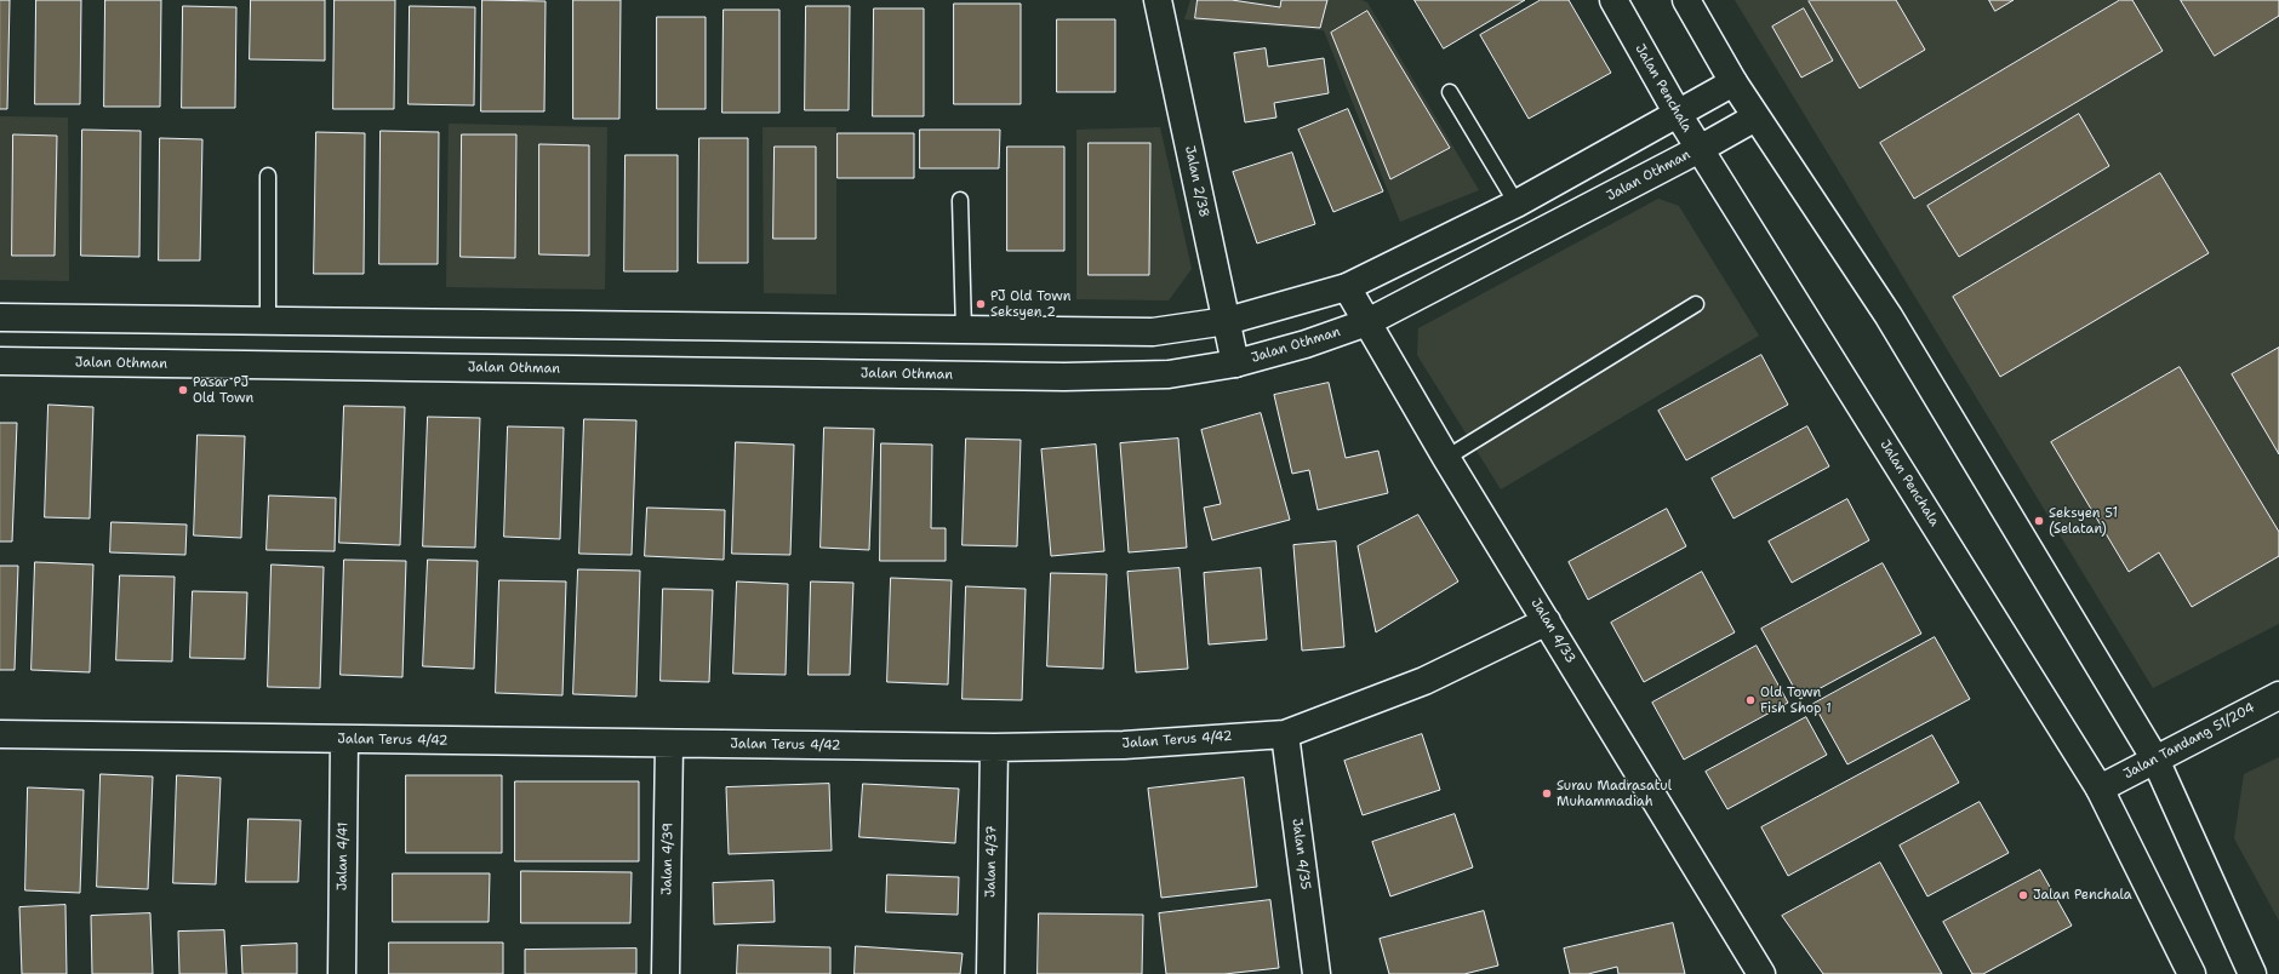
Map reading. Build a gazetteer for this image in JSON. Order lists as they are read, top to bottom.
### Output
{
  "streets": {
    "main road": [
      "Jalan Penchala",
      "Jalan Othman",
      "Jalan 2/38",
      "Jalan 4/33",
      "Jalan Terus 4/42",
      "Jalan Tandang 51/204",
      "Jalan 4/35",
      "Jalan 4/41",
      "Jalan 4/39",
      "Jalan 4/37"
    ]
  },
  "crossings": [
    ["Jalan Penchala", "Jalan Othman"],
    ["Jalan Penchala", "Jalan Tandang 51/204"],
    ["Jalan Othman", "Jalan 2/38"],
    ["Jalan Othman", "Jalan 4/33"],
    ["Jalan 4/33", "Jalan Terus 4/42"],
    ["Jalan Terus 4/42", "Jalan 4/35"],
    ["Jalan Terus 4/42", "Jalan 4/41"],
    ["Jalan Terus 4/42", "Jalan 4/39"],
    ["Jalan Terus 4/42", "Jalan 4/37"]
  ],
  "places": [
    "PJ Old Town Seksyen 2",
    "Pasar PJ Old Town",
    "Seksyen 51 (Selatan)",
    "Old Town Fish Shop 1",
    "Surau Madrasatul Muhammadiah",
    "Jalan Penchala"
  ]
}
